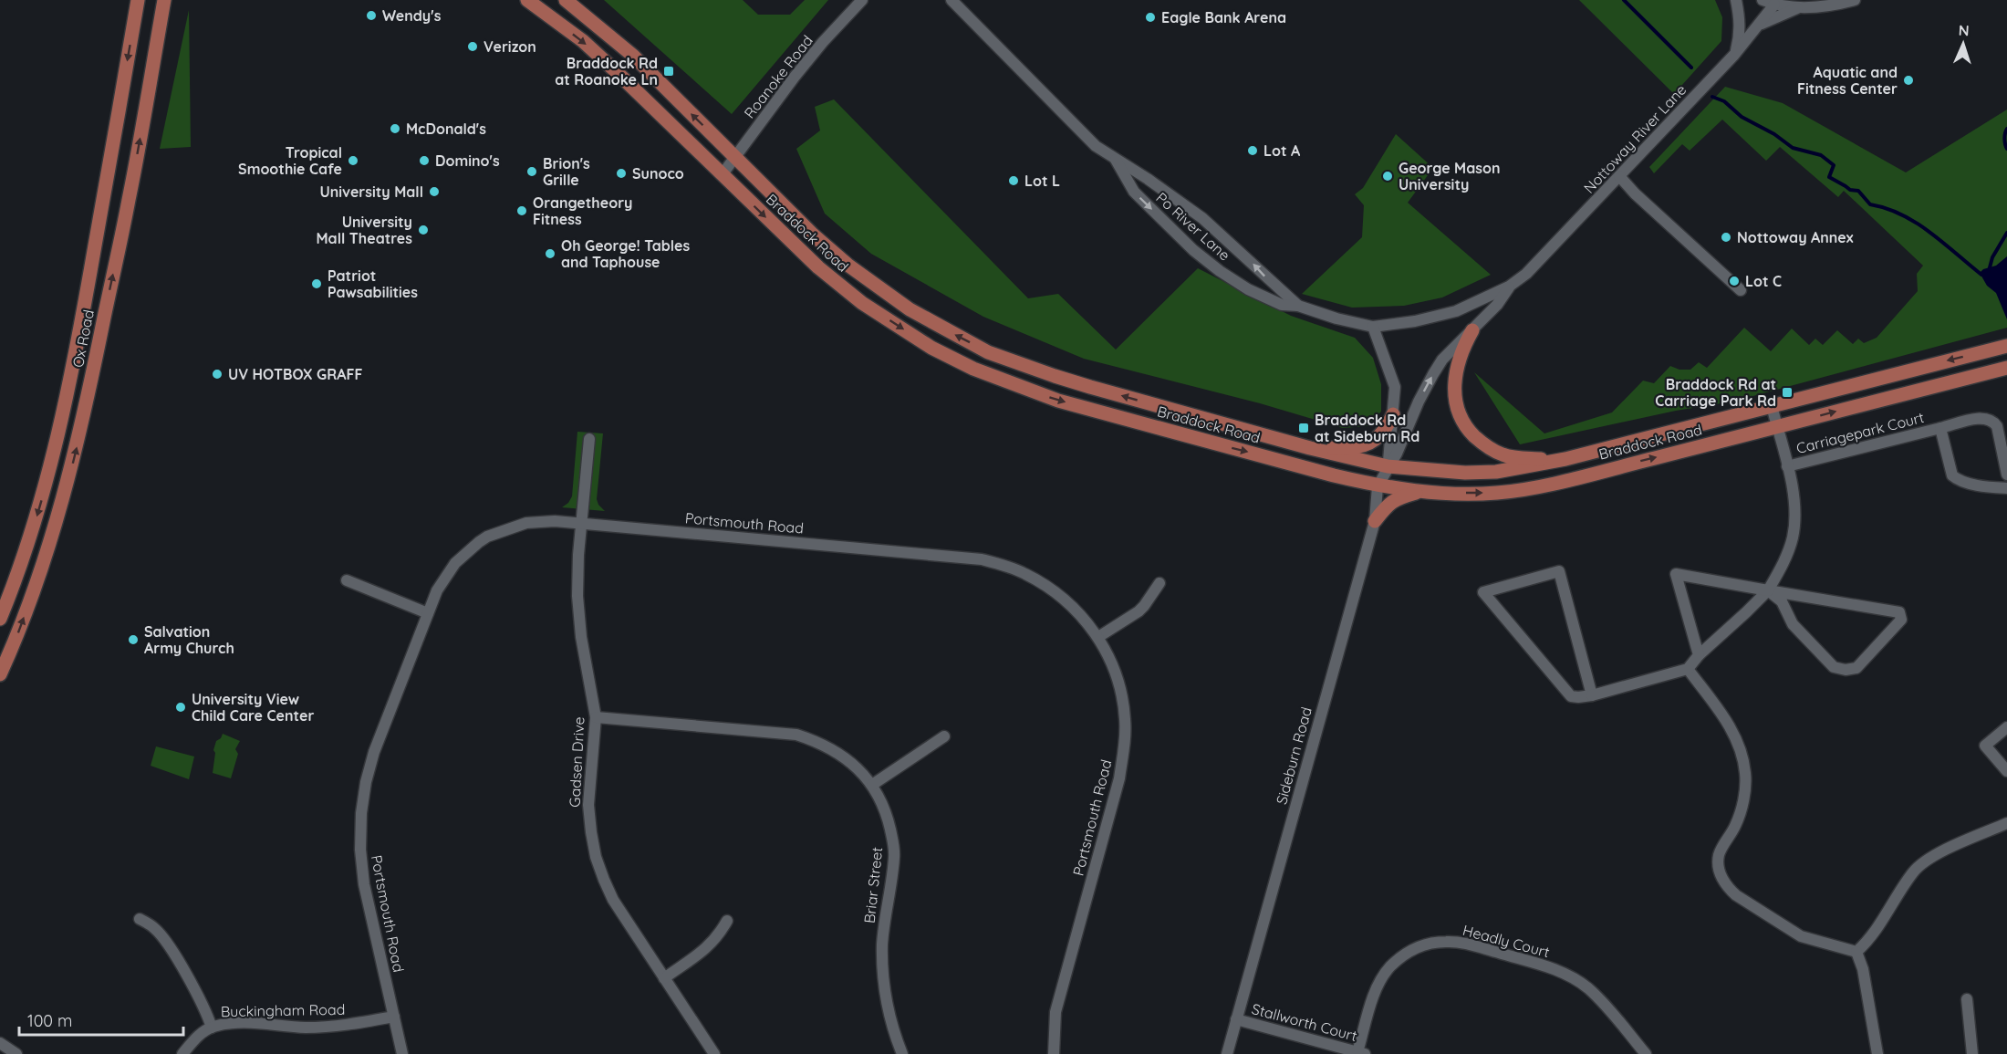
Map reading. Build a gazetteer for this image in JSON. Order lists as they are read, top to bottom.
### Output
{
  "streets": {
    "main road": ["Braddock Road", "Ox Road"],
    "street": [
      "Roanoke Road",
      "Nottoway River Lane",
      "Po River Lane",
      "Carriagepark Court",
      "Portsmouth Road",
      "Sideburn Road",
      "Gadsen Drive",
      "Briar Street",
      "Headly Court",
      "Buckingham Road",
      "Stallworth Court"
    ]
  },
  "crossings": [
    ["Roanoke Road", "Braddock Road"],
    ["Nottoway River Lane", "Po River Lane"],
    ["Nottoway River Lane", "Braddock Road"],
    ["Nottoway River Lane", "Sideburn Road"],
    ["Braddock Road", "Sideburn Road"],
    ["Portsmouth Road", "Gadsen Drive"],
    ["Portsmouth Road", "Buckingham Road"],
    ["Sideburn Road", "Stallworth Court"],
    ["Gadsen Drive", "Briar Street"],
    ["Headly Court", "Stallworth Court"]
  ],
  "places": {
    "other": [
      "Wendy's",
      "Eagle Bank Arena",
      "Verizon",
      "Aquatic and Fitness Center",
      "McDonald's",
      "Lot A",
      "Tropical Smoothie Cafe",
      "Domino's",
      "Brion's Grille",
      "Sunoco",
      "George Mason University",
      "Lot L",
      "University Mall",
      "Orangetheory Fitness",
      "University Mall Theatres",
      "Nottoway Annex",
      "Oh George! Tables and Taphouse",
      "Lot C",
      "Patriot Pawsabilities",
      "UV HOTBOX GRAFF",
      "Salvation Army Church",
      "University View Child Care Center"
    ],
    "transit": ["Braddock Rd at Roanoke Ln", "Braddock Rd at Carriage Park Rd", "Braddock Rd at Sideburn Rd"]
  },
  "scale_bar": "100 m",
  "north": "top"
}
